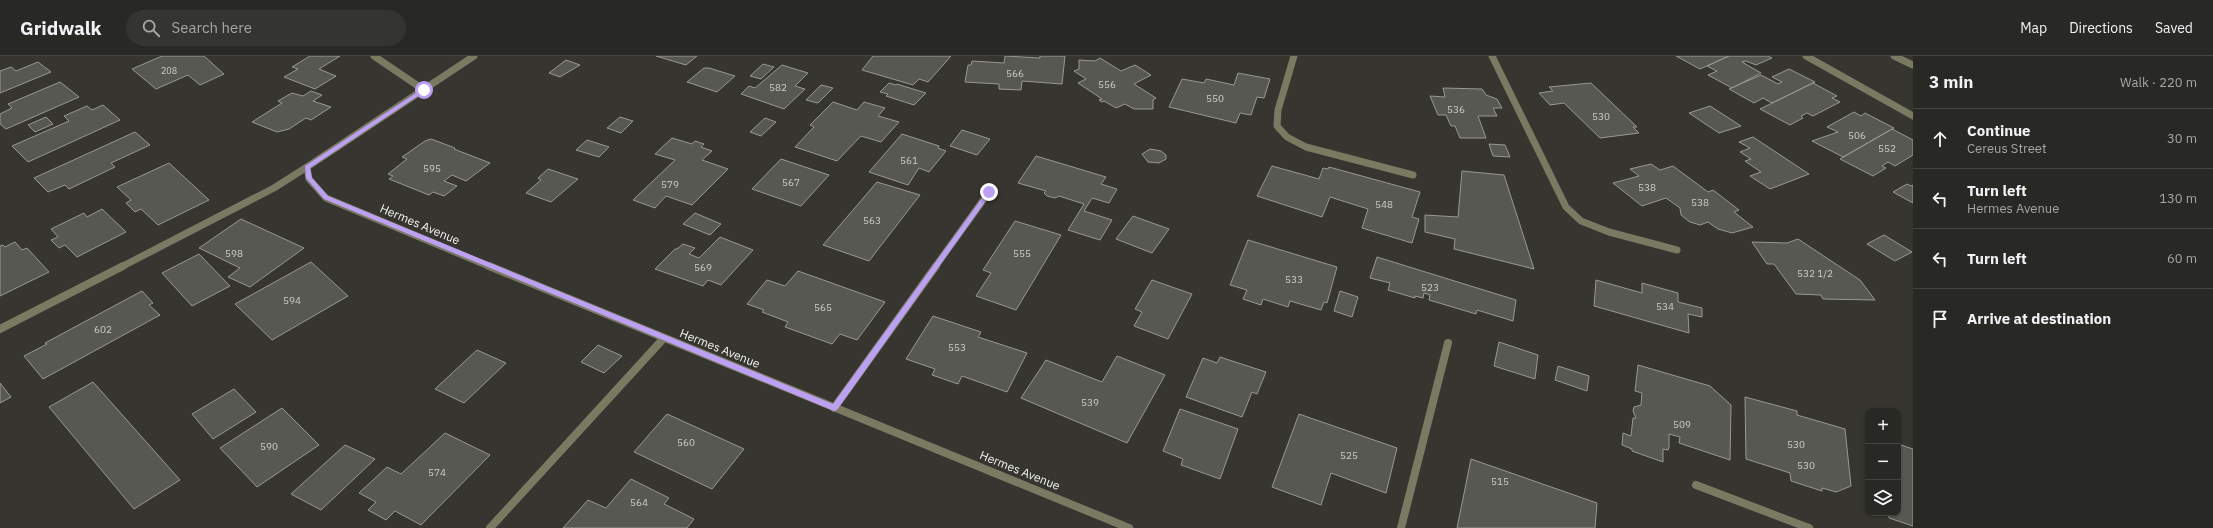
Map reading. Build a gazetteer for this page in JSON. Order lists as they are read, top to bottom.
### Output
{
  "streets": {
    "street": ["Hermes Avenue"]
  },
  "house_numbers": [
    "208",
    "566",
    "556",
    "582",
    "550",
    "536",
    "530",
    "506",
    "552",
    "561",
    "595",
    "567",
    "579",
    "538",
    "538",
    "548",
    "563",
    "598",
    "555",
    "569",
    "532 1/2",
    "533",
    "523",
    "594",
    "534",
    "565",
    "602",
    "553",
    "539",
    "509",
    "560",
    "530",
    "590",
    "525",
    "530",
    "574",
    "515",
    "564"
  ],
  "page": {
    "header": "Gridwalk",
    "search": "Search here",
    "nav": ["Map", "Directions", "Saved"],
    "heading": ["3 min", "Walk · 220 m"],
    "list": [
      ["Continue", "Cereus Street", "30 m"],
      ["Turn left", "Hermes Avenue", "130 m"],
      ["Turn left", "60 m"],
      "Arrive at destination"
    ],
    "map_buttons": ["+", "−"]
  }
}
